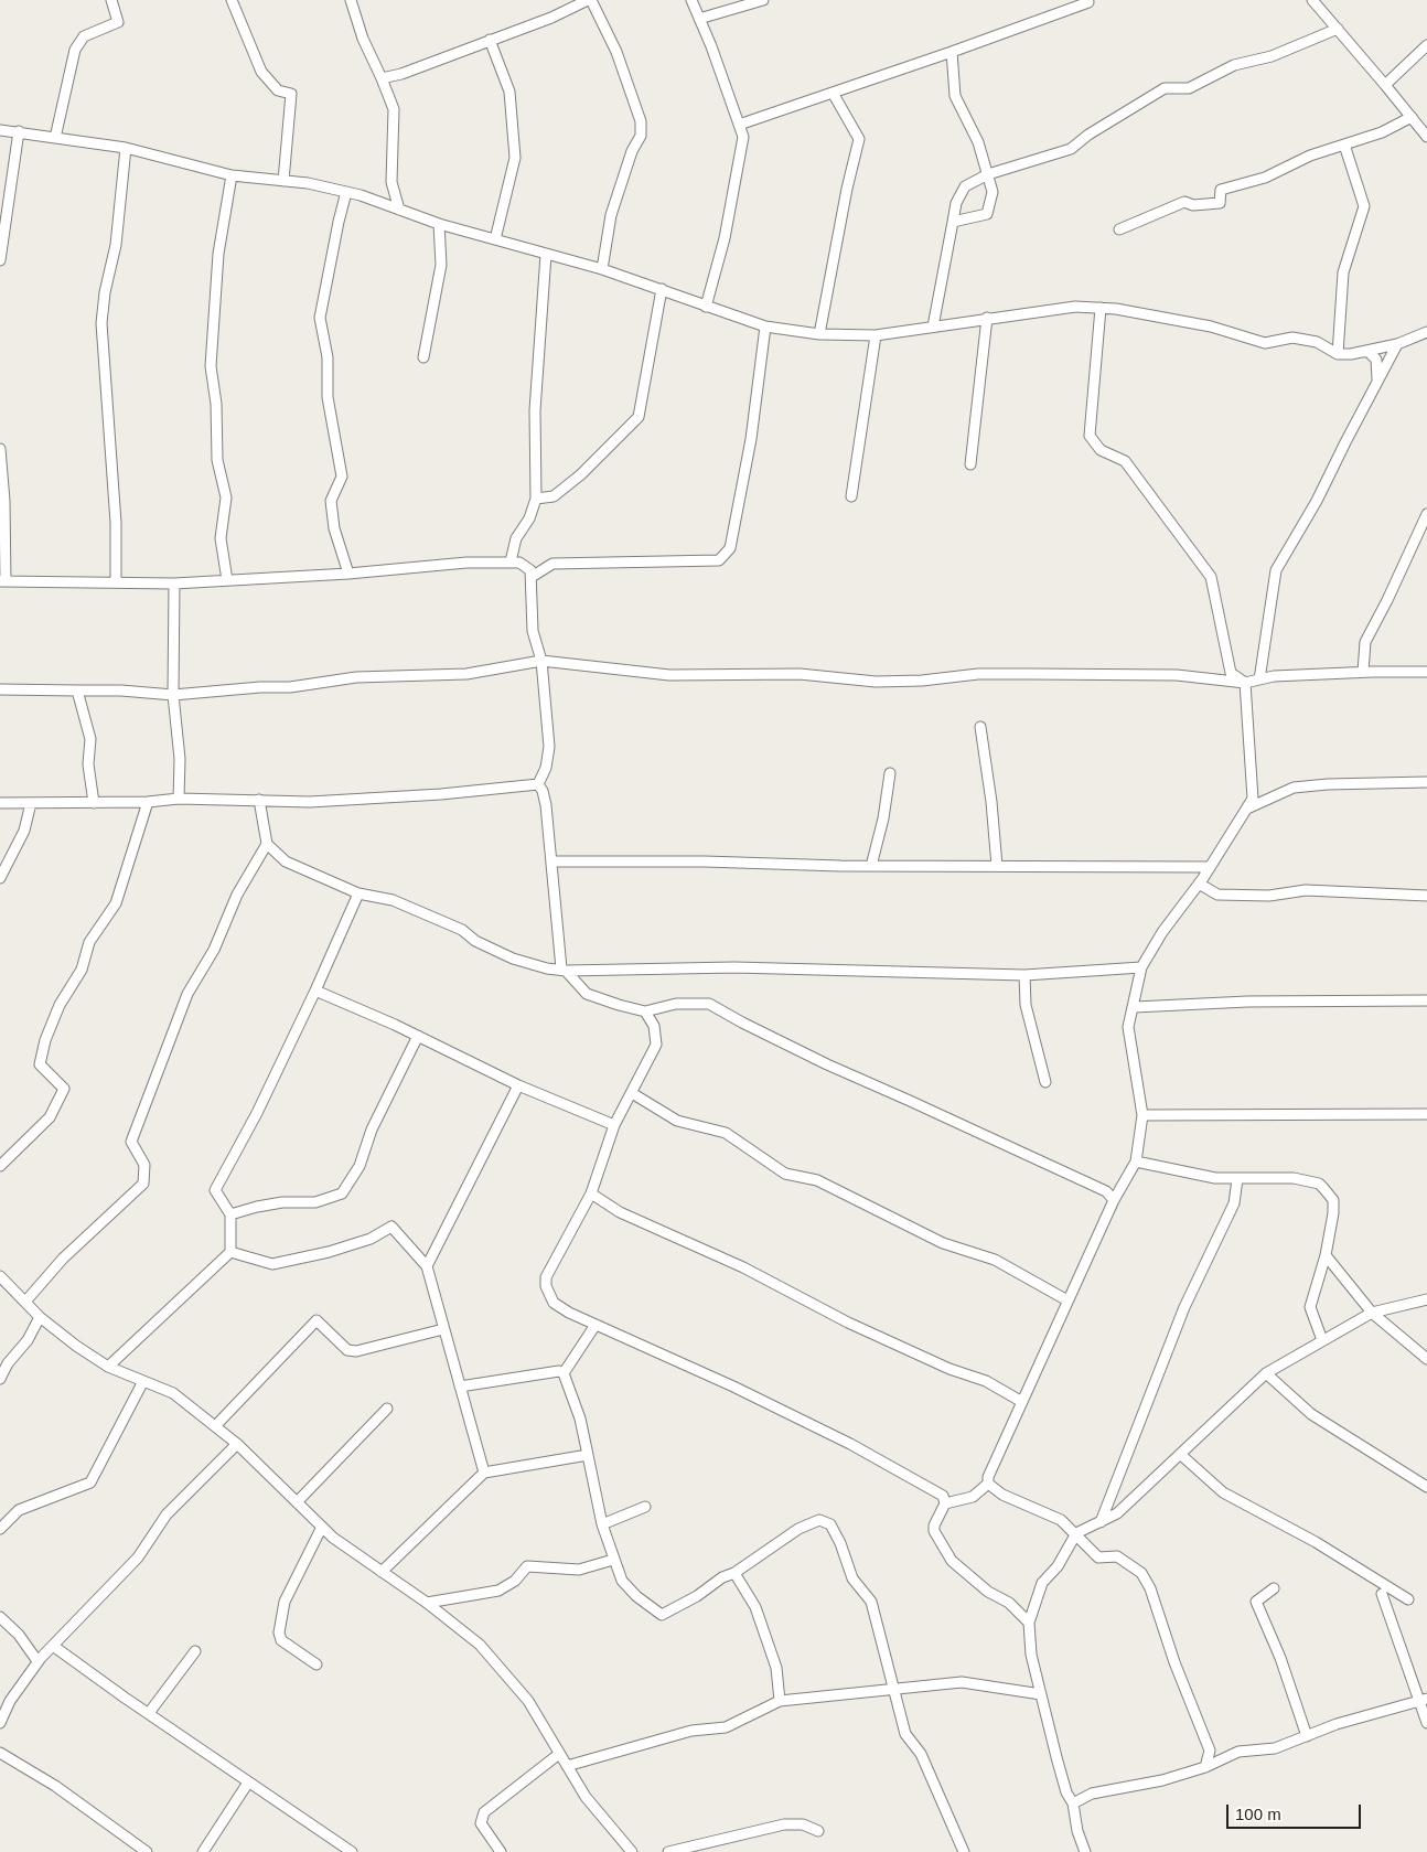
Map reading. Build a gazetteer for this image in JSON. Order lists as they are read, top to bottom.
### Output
{
  "scale_bar": "100 m"
}
